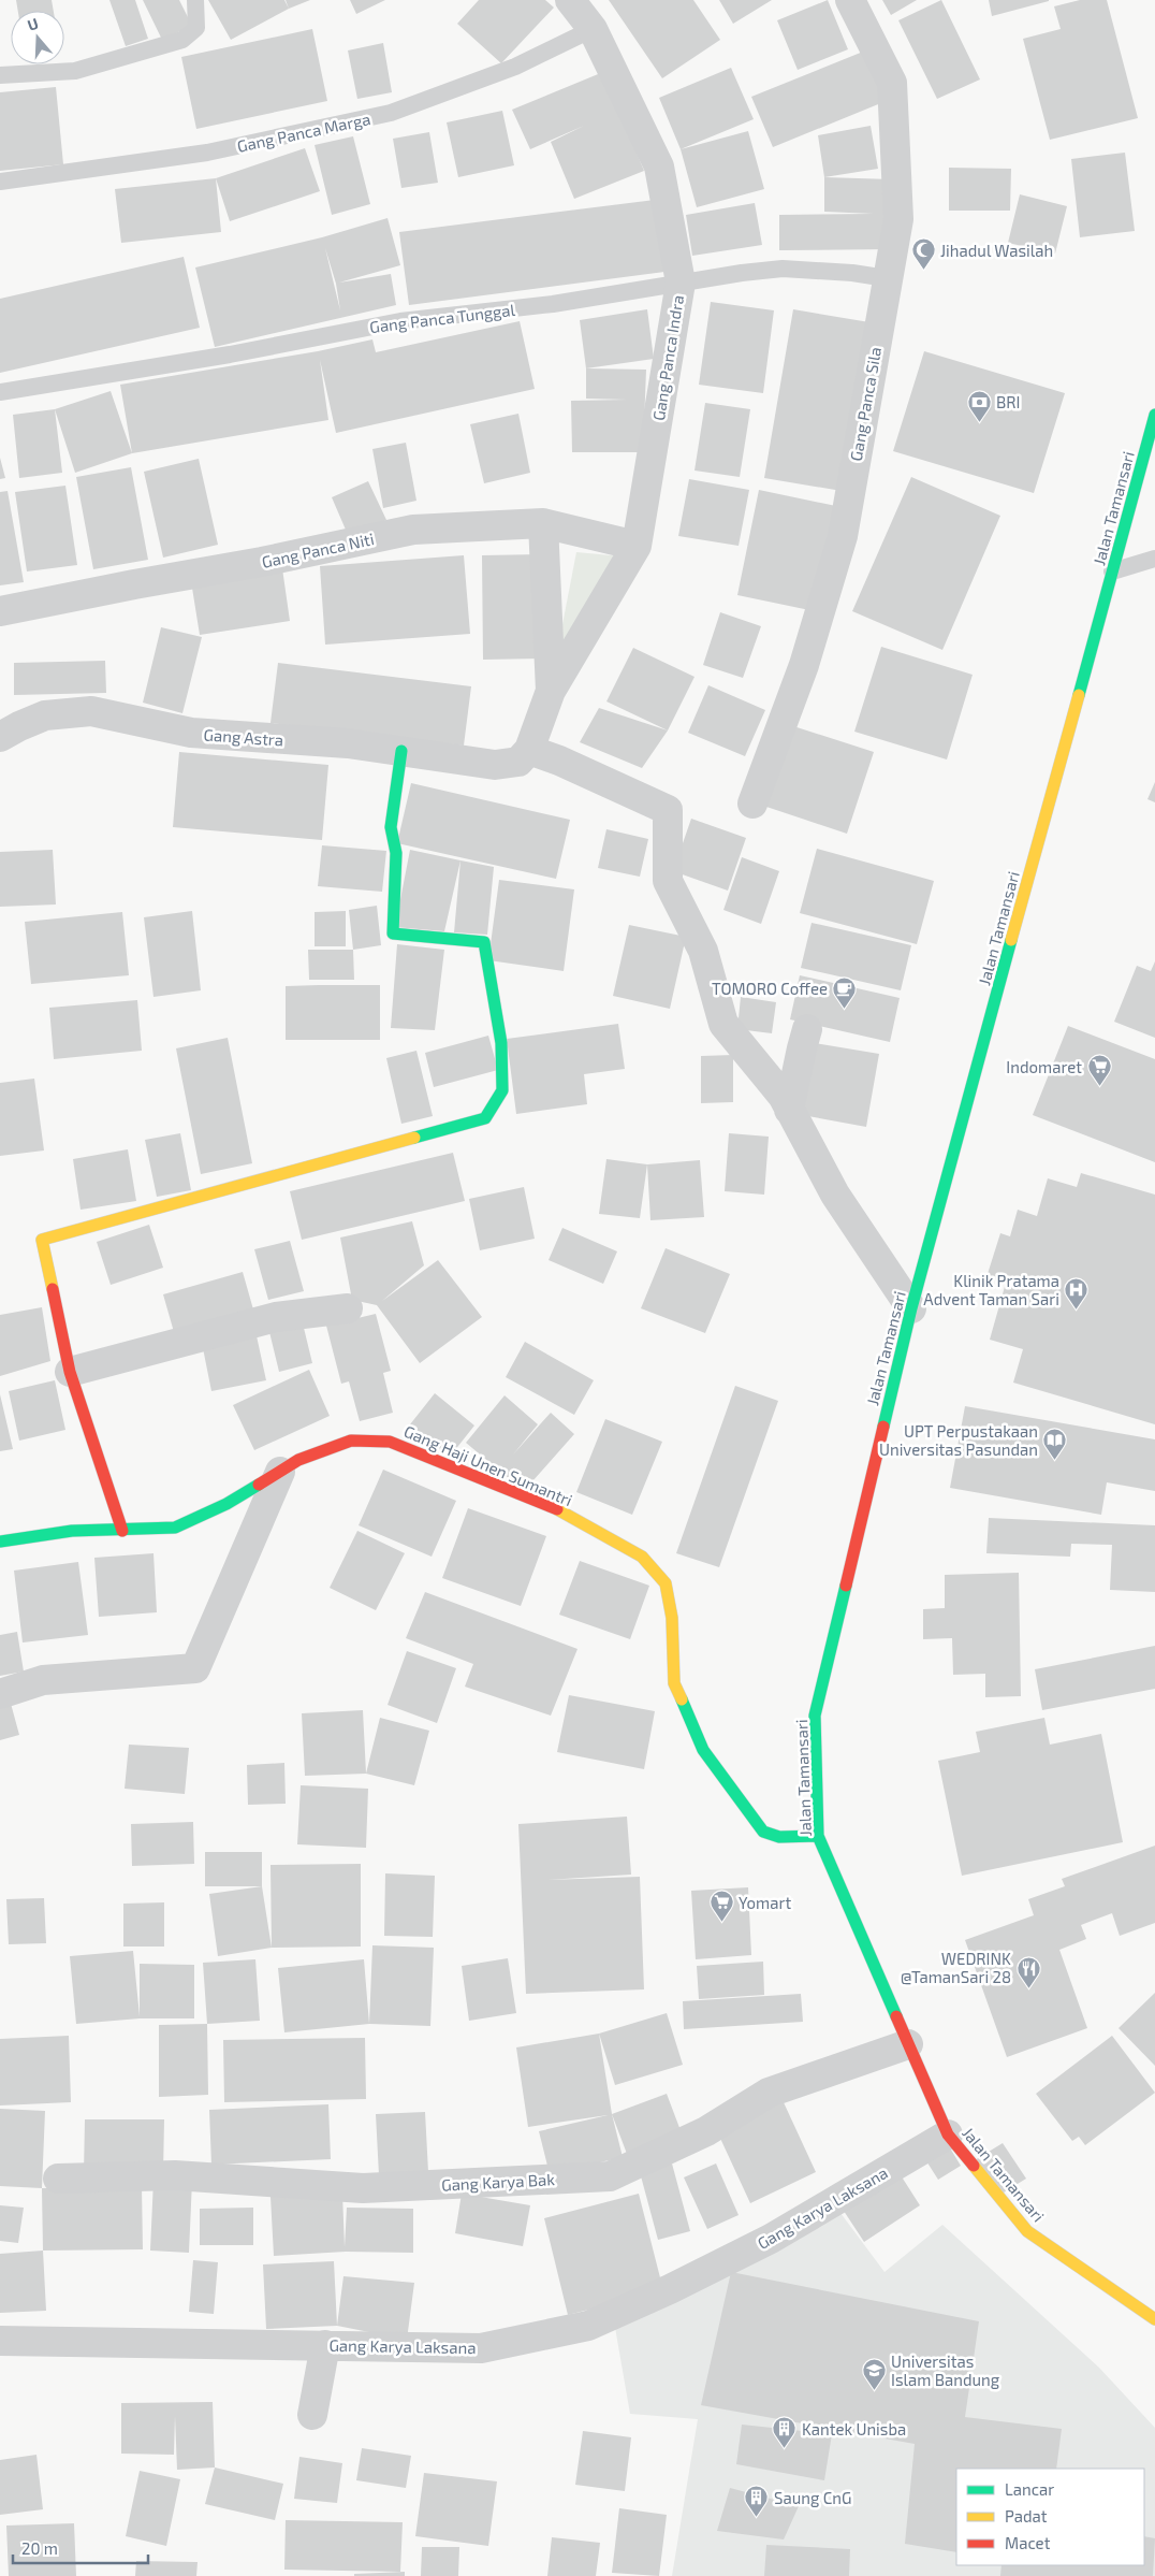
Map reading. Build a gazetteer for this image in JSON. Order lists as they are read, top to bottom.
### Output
{
  "streets": {
    "street": [
      "Gang Panca Indra",
      "Gang Panca Sila",
      "Jalan Tamansari",
      "Gang Panca Niti",
      "Gang Astra",
      "Gang Haji Unen Sumantri",
      "Gang Karya Bak",
      "Gang Karya Laksana"
    ],
    "lane": ["Gang Panca Marga", "Gang Panca Tunggal"]
  },
  "crossings": [
    ["Gang Panca Marga", "Gang Panca Indra"],
    ["Gang Panca Tunggal", "Gang Panca Indra"],
    ["Gang Panca Tunggal", "Gang Panca Sila"],
    ["Gang Panca Indra", "Gang Panca Niti"],
    ["Jalan Tamansari", "Gang Haji Unen Sumantri"],
    ["Jalan Tamansari", "Gang Karya Bak"],
    ["Jalan Tamansari", "Gang Karya Laksana"]
  ],
  "places": {
    "mosque": ["Jihadul Wasilah"],
    "bank": ["BRI"],
    "cafe": ["TOMORO Coffee"],
    "supermarket": ["Indomaret", "Yomart"],
    "hospital": ["Klinik Pratama Advent Taman Sari"],
    "library": ["UPT Perpustakaan Universitas Pasundan"],
    "restaurant": ["WEDRINK @TamanSari 28"],
    "school or university": ["Universitas Islam Bandung"],
    "building": ["Kantek Unisba", "Saung CnG"]
  },
  "legend": ["Lancar", "Padat", "Macet"],
  "scale_bar": "20 m",
  "north": "top"
}
